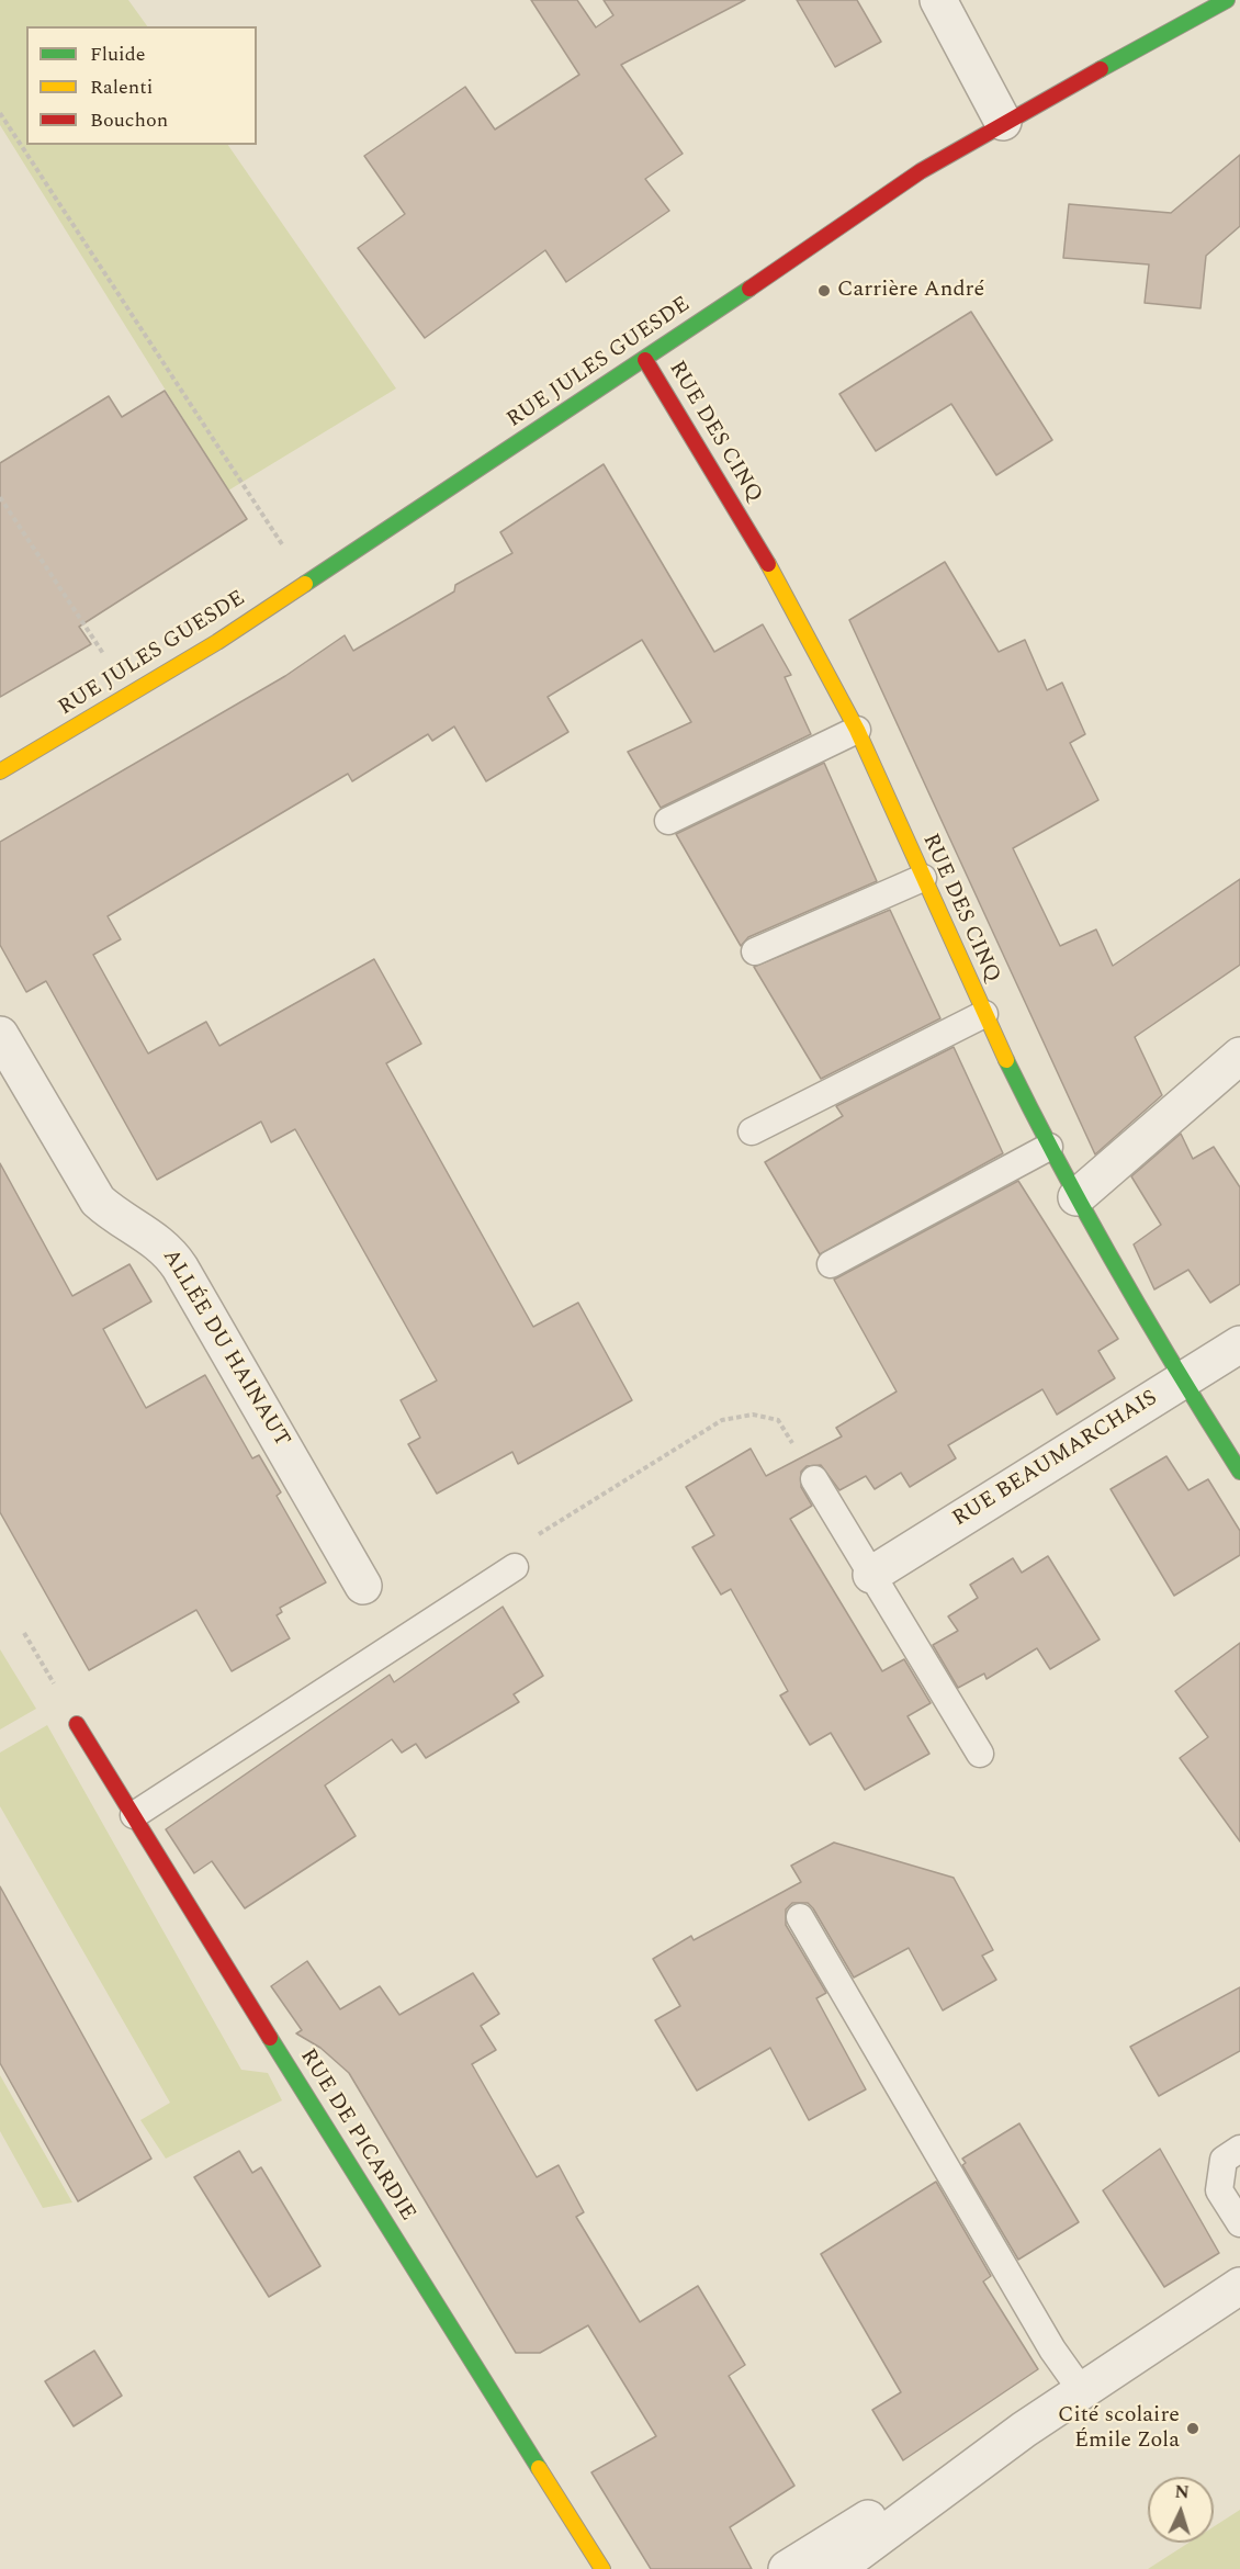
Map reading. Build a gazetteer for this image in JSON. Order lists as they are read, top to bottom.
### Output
{
  "streets": {
    "street": [
      "RUE JULES GUESDE",
      "RUE DES CINQ",
      "ALLÉE DU HAINAUT",
      "RUE BEAUMARCHAIS",
      "RUE DE PICARDIE"
    ]
  },
  "crossings": [
    ["RUE JULES GUESDE", "RUE DES CINQ"],
    ["RUE DES CINQ", "RUE BEAUMARCHAIS"]
  ],
  "places": ["Carrière André", "Cité scolaire Émile Zola"],
  "legend": ["Fluide", "Ralenti", "Bouchon"],
  "north": "top"
}
